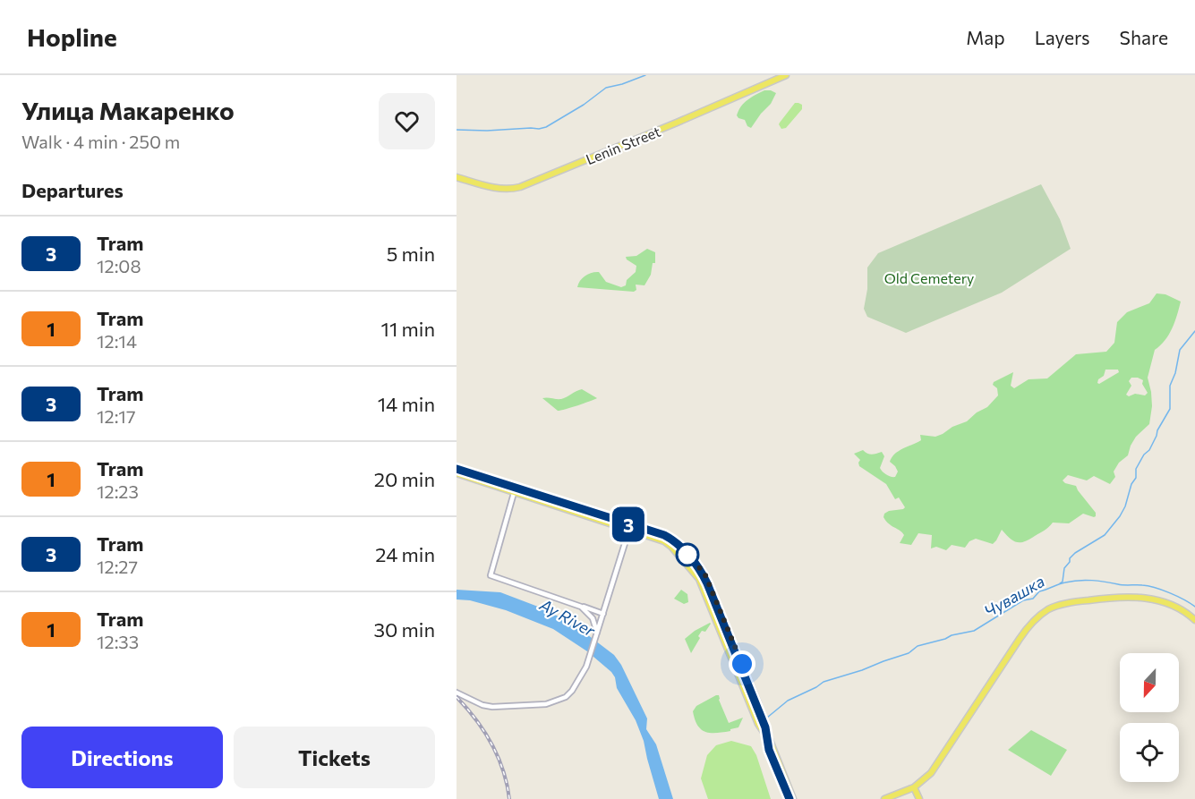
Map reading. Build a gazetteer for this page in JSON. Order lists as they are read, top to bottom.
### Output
{
  "streets": {
    "main road": ["Lenin Street"]
  },
  "water": ["Чувашка", "Ay River"],
  "parks": ["Old Cemetery"],
  "lines": ["tram line 3"],
  "north": "bottom",
  "page": {
    "header": "Hopline",
    "nav": ["Map", "Layers", "Share"],
    "heading": [
      ["Улица Макаренко", "Walk · 4 min · 250 m"],
      "Departures"
    ],
    "on_map": "3",
    "list": [
      {
        "mark": "3",
        "name": "Tram",
        "note": "12:08",
        "value": "5 min"
      },
      {
        "mark": "1",
        "name": "Tram",
        "note": "12:14",
        "value": "11 min"
      },
      {
        "mark": "3",
        "name": "Tram",
        "note": "12:17",
        "value": "14 min"
      },
      {
        "mark": "1",
        "name": "Tram",
        "note": "12:23",
        "value": "20 min"
      },
      {
        "mark": "3",
        "name": "Tram",
        "note": "12:27",
        "value": "24 min"
      },
      {
        "mark": "1",
        "name": "Tram",
        "note": "12:33",
        "value": "30 min"
      }
    ],
    "buttons": ["Directions", "Tickets"]
  }
}
